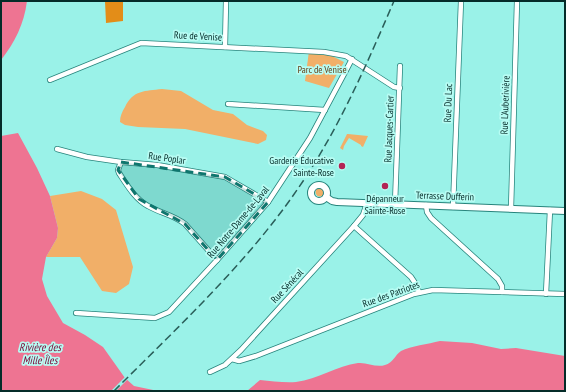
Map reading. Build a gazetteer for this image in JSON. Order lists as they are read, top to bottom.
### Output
{
  "streets": {
    "street": [
      "Rue de Venise",
      "Rue Du Lac",
      "Rue L'Auberivière",
      "Rue Jacques-Cartier",
      "Rue Poplar",
      "Terrasse Dufferin",
      "Rue Notre-Dame-de-Laval",
      "Rue Sénécal",
      "Rue des Patriotes"
    ]
  },
  "crossings": [
    ["Rue de Venise", "Rue Jacques-Cartier"],
    ["Rue de Venise", "Rue Notre-Dame-de-Laval"],
    ["Rue Du Lac", "Terrasse Dufferin"],
    ["Rue L'Auberivière", "Terrasse Dufferin"],
    ["Rue Jacques-Cartier", "Terrasse Dufferin"],
    ["Rue Jacques-Cartier", "Rue Notre-Dame-de-Laval"],
    ["Rue Poplar", "Rue Notre-Dame-de-Laval"],
    ["Terrasse Dufferin", "Rue Sénécal"],
    ["Rue Sénécal", "Rue des Patriotes"]
  ],
  "water": ["Rivière des Mille Îles"],
  "parks": ["Parc de Venise"],
  "places": ["Garderie Éducative Sainte-Rose", "Dépanneur Sainte-Rose"]
}
